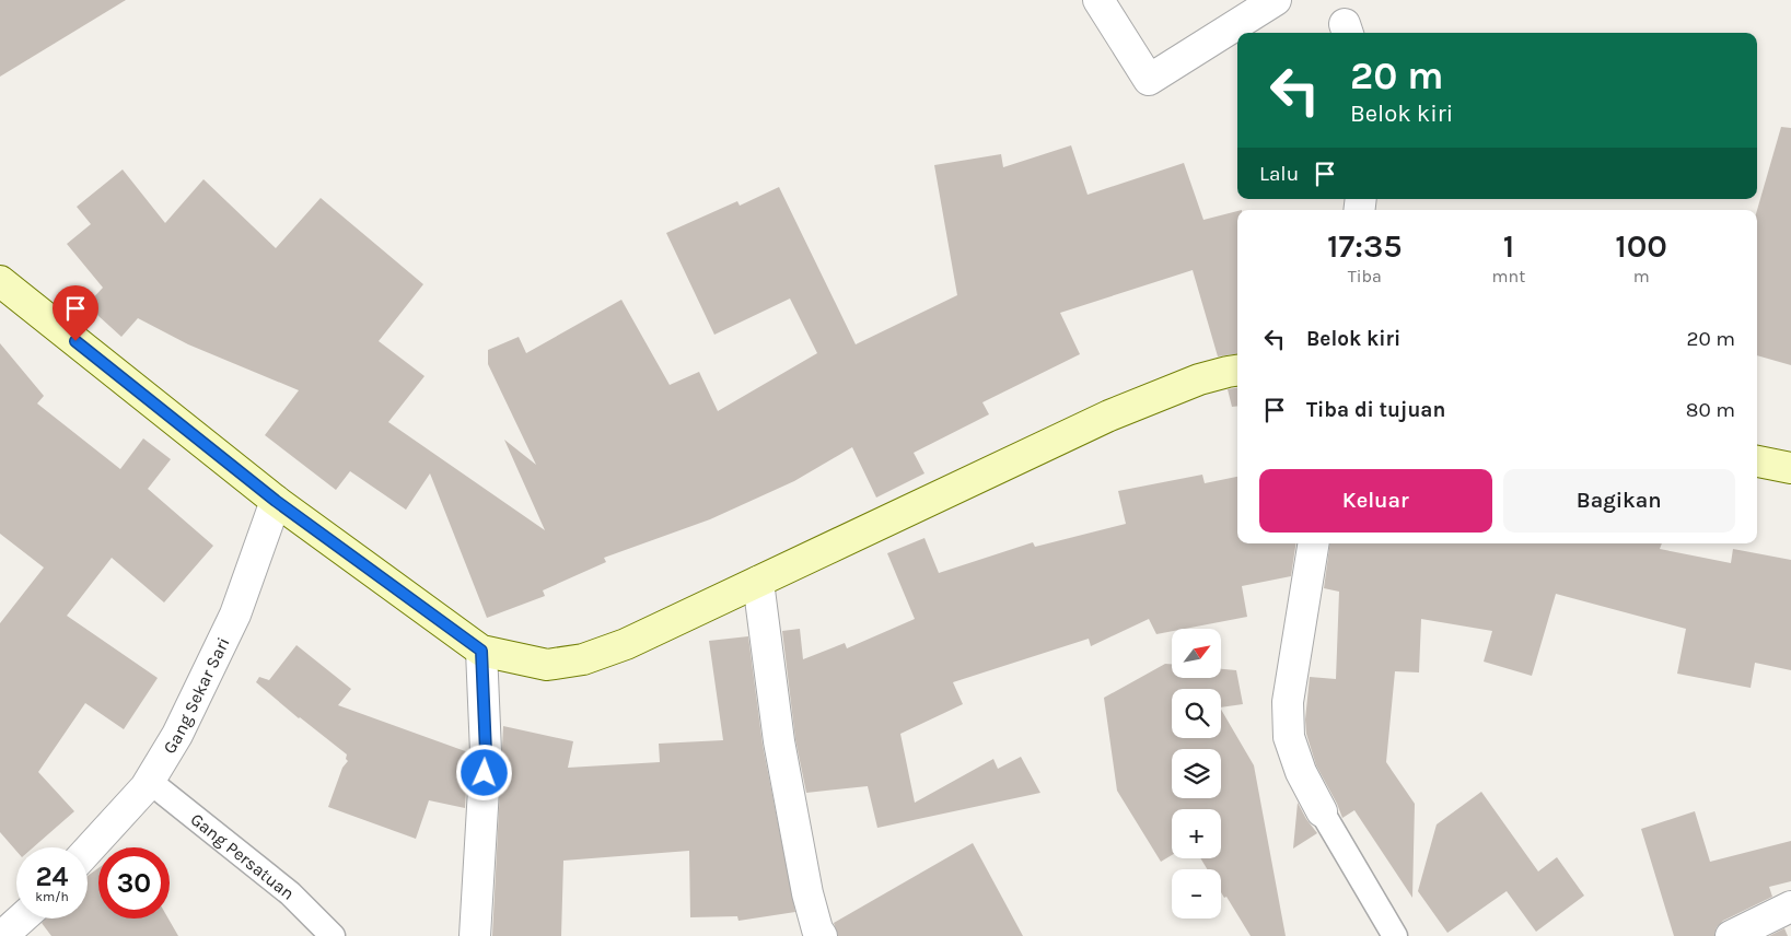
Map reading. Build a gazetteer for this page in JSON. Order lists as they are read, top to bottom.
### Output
{
  "streets": {
    "street": ["Gang Sekar Sari"],
    "lane": ["Gang Persatuan"]
  },
  "crossings": [
    ["Gang Sekar Sari", "Gang Persatuan"]
  ],
  "north": "top right",
  "page": {
    "turn": ["20 m", "Belok kiri"],
    "then": "Lalu",
    "eta": [
      "17:35",
      "Tiba",
      "1",
      "mnt",
      "100",
      "m"
    ],
    "list": [
      {
        "name": "Belok kiri",
        "value": "20 m"
      },
      {
        "name": "Tiba di tujuan",
        "value": "80 m"
      }
    ],
    "buttons": ["Keluar", "Bagikan"],
    "map_buttons": ["+", "−"],
    "speed": "24 km/h",
    "limit": "30"
  }
}
